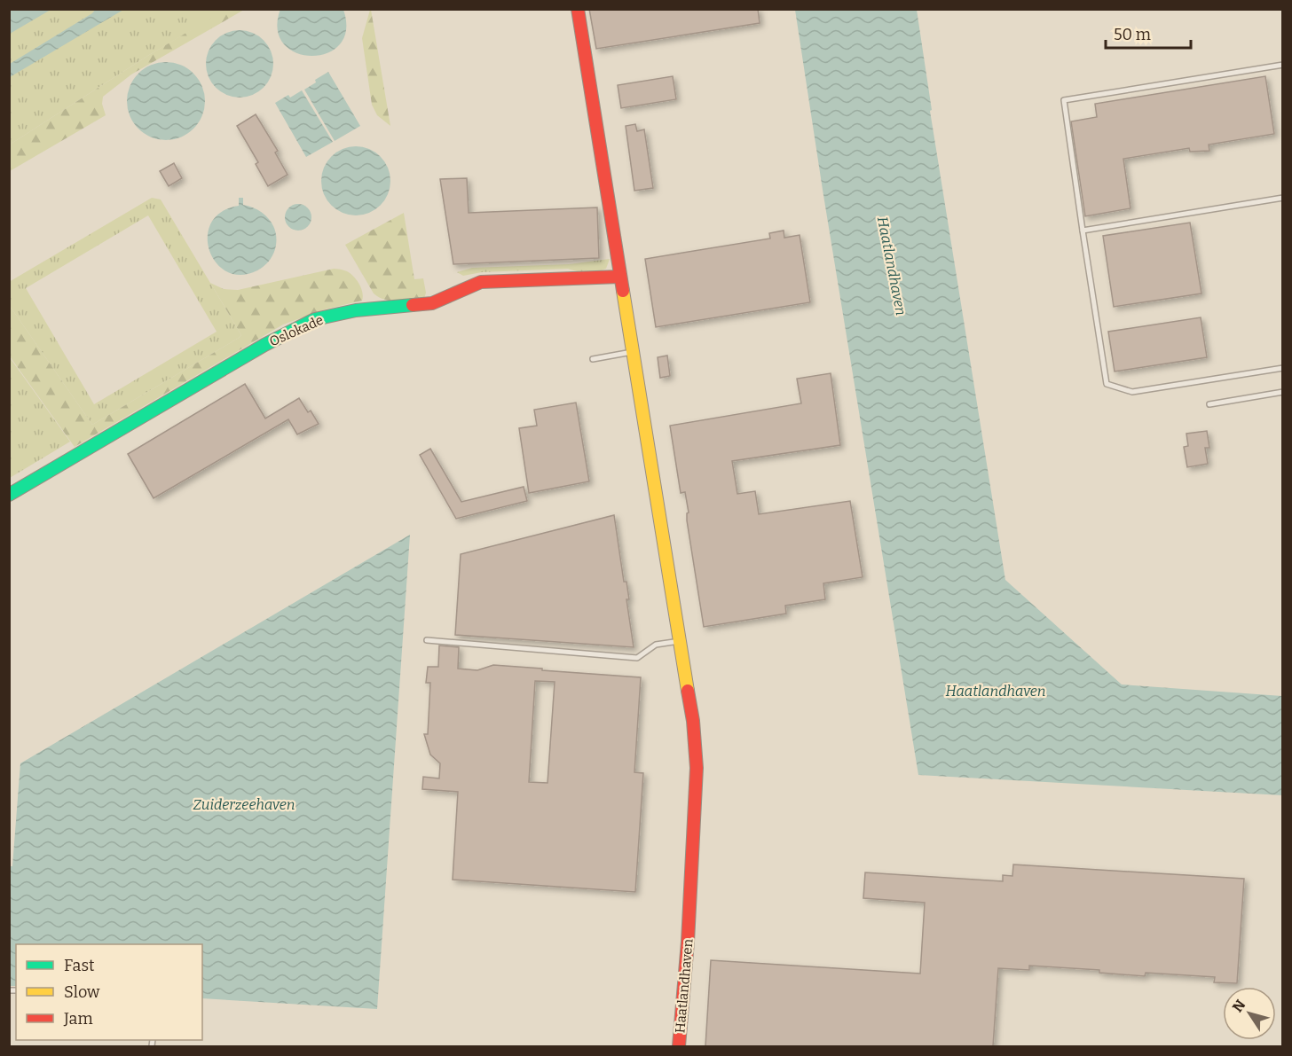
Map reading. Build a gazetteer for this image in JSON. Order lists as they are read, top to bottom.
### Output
{
  "streets": {
    "street": ["Oslokade", "Haatlandhaven"]
  },
  "crossings": [
    ["Oslokade", "Haatlandhaven"]
  ],
  "water": ["Haatlandhaven", "Zuiderzeehaven"],
  "legend": ["Fast", "Slow", "Jam"],
  "scale_bar": "50 m",
  "north": "top left"
}
